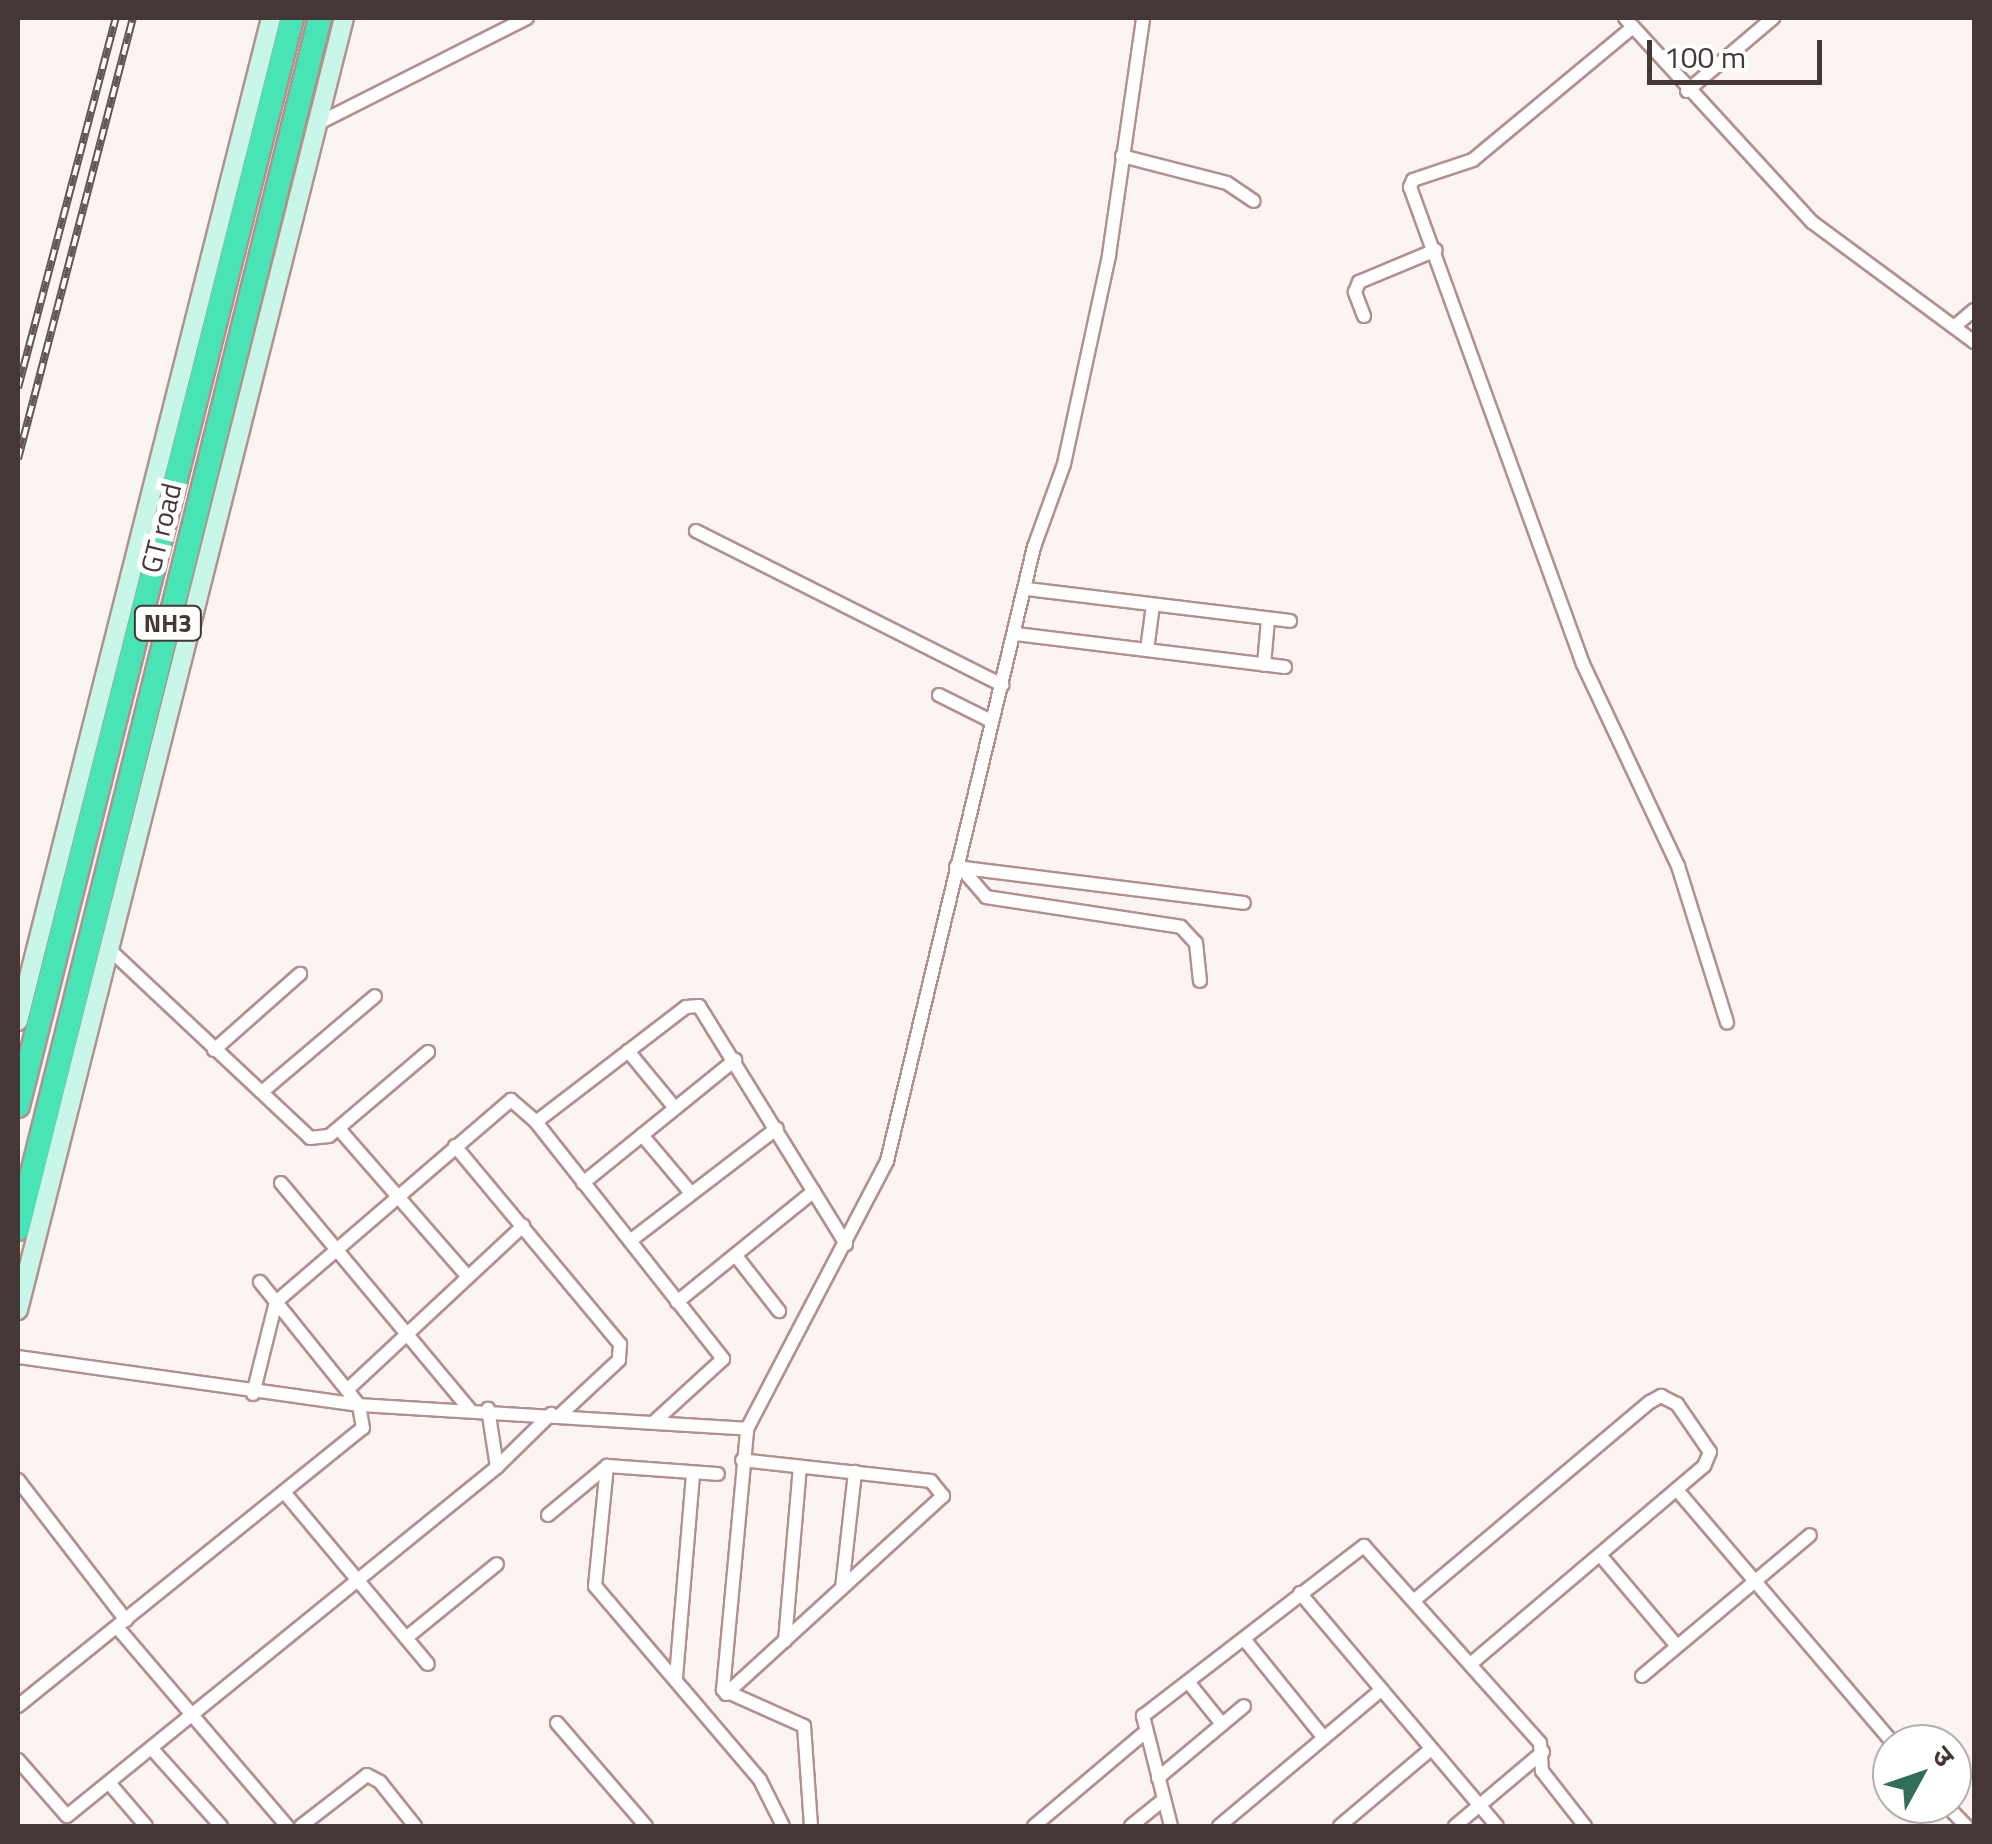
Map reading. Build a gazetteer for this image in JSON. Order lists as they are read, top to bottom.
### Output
{
  "streets": {
    "highway": ["GT road", "NH3"]
  },
  "scale_bar": "100 m",
  "north": "top right"
}
